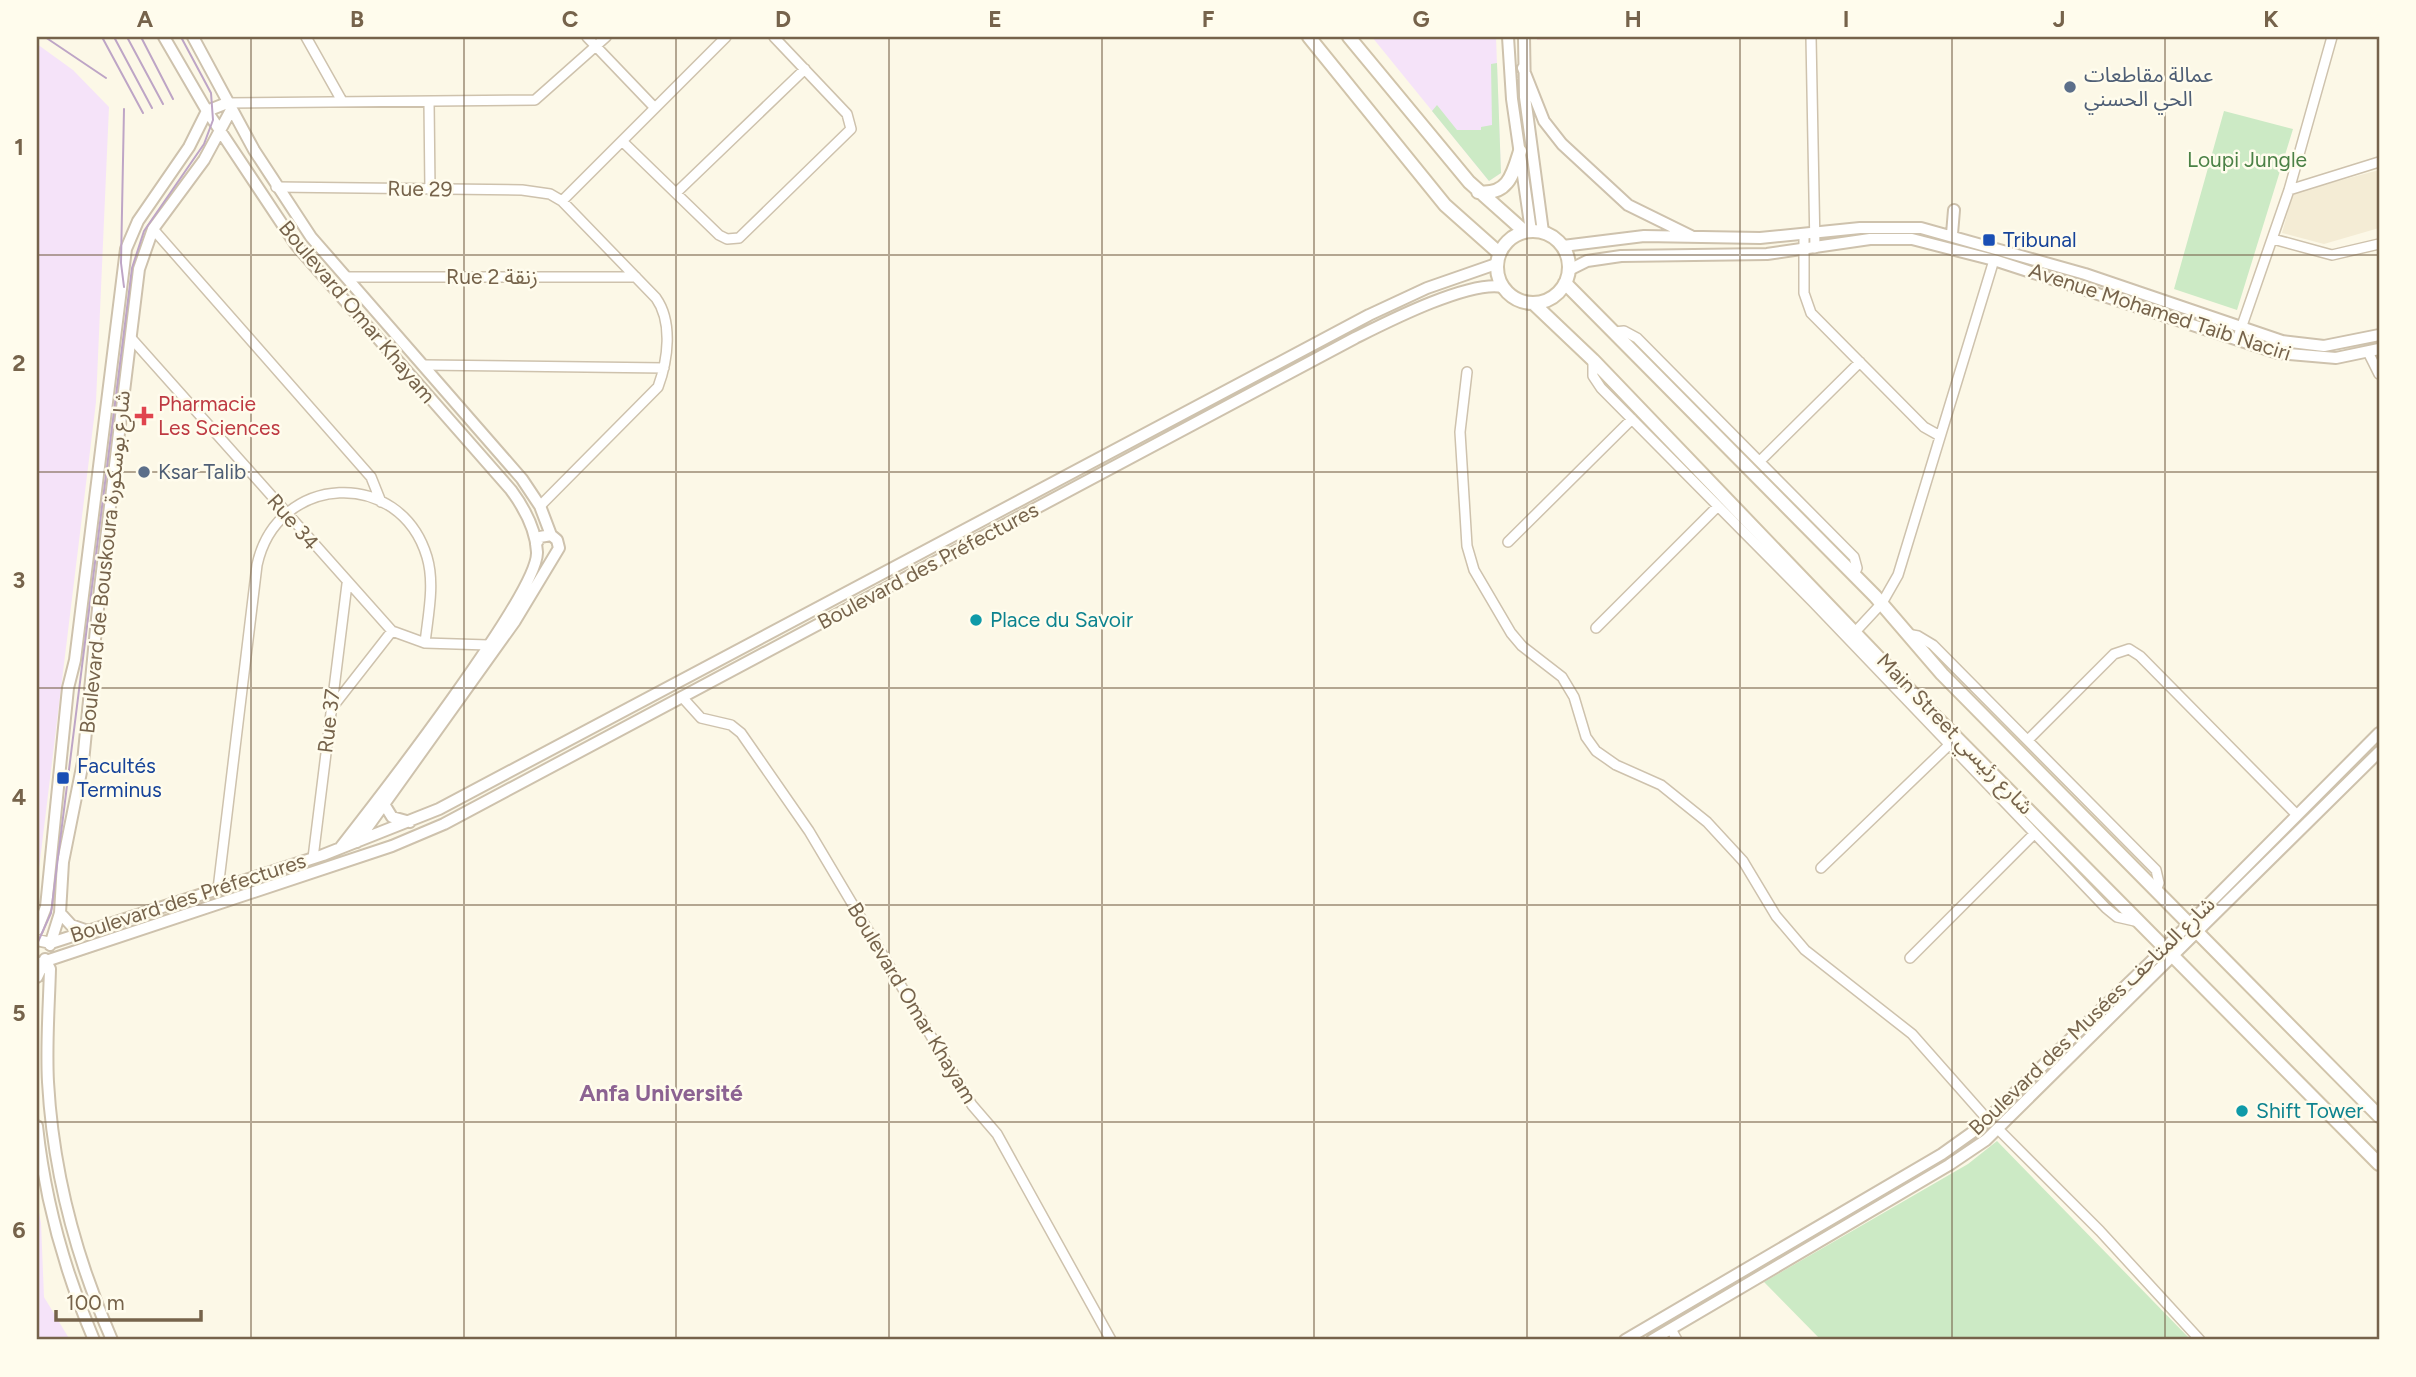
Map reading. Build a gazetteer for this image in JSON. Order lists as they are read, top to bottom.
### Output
{
  "streets": {
    "main road": ["Main Street شارع رئيسي"],
    "street": [
      "Rue 29",
      "Rue 2 زنقة",
      "Boulevard Omar Khayam",
      "Avenue Mohamed Taib Naciri",
      "Rue 34",
      "Boulevard de Bouskoura شارع بوسكورة",
      "Boulevard des Préfectures",
      "Rue 37",
      "Boulevard des Musées شارع المتاحف"
    ]
  },
  "crossings": [
    ["Rue 29", "Boulevard Omar Khayam"],
    ["Rue 2 زنقة", "Boulevard Omar Khayam"],
    ["Boulevard Omar Khayam", "Boulevard de Bouskoura شارع بوسكورة"],
    ["Boulevard Omar Khayam", "Boulevard des Préfectures"],
    ["Avenue Mohamed Taib Naciri", "Boulevard des Préfectures"],
    ["Avenue Mohamed Taib Naciri", "Main Street شارع رئيسي"],
    ["Rue 34", "Boulevard de Bouskoura شارع بوسكورة"],
    ["Rue 34", "Rue 37"],
    ["Boulevard de Bouskoura شارع بوسكورة", "Boulevard des Préfectures"],
    ["Boulevard des Préfectures", "Rue 37"],
    ["Boulevard des Préfectures", "Main Street شارع رئيسي"],
    ["Main Street شارع رئيسي", "Boulevard des Musées شارع المتاحف"]
  ],
  "districts": ["Anfa Université"],
  "parks": ["Loupi Jungle"],
  "places": {
    "other": [
      "عمالة مقاطعات الحي الحسني",
      "Ksar Talib",
      "Place du Savoir",
      "Shift Tower"
    ],
    "transit": ["Tribunal", "Facultés Terminus"],
    "health": ["Pharmacie Les Sciences"]
  },
  "scale_bar": "100 m",
  "grid": {
    "columns": [
      "A",
      "B",
      "C",
      "D",
      "E",
      "F",
      "G",
      "H",
      "I",
      "J",
      "K"
    ],
    "rows": [
      "1",
      "2",
      "3",
      "4",
      "5",
      "6"
    ]
  }
}
